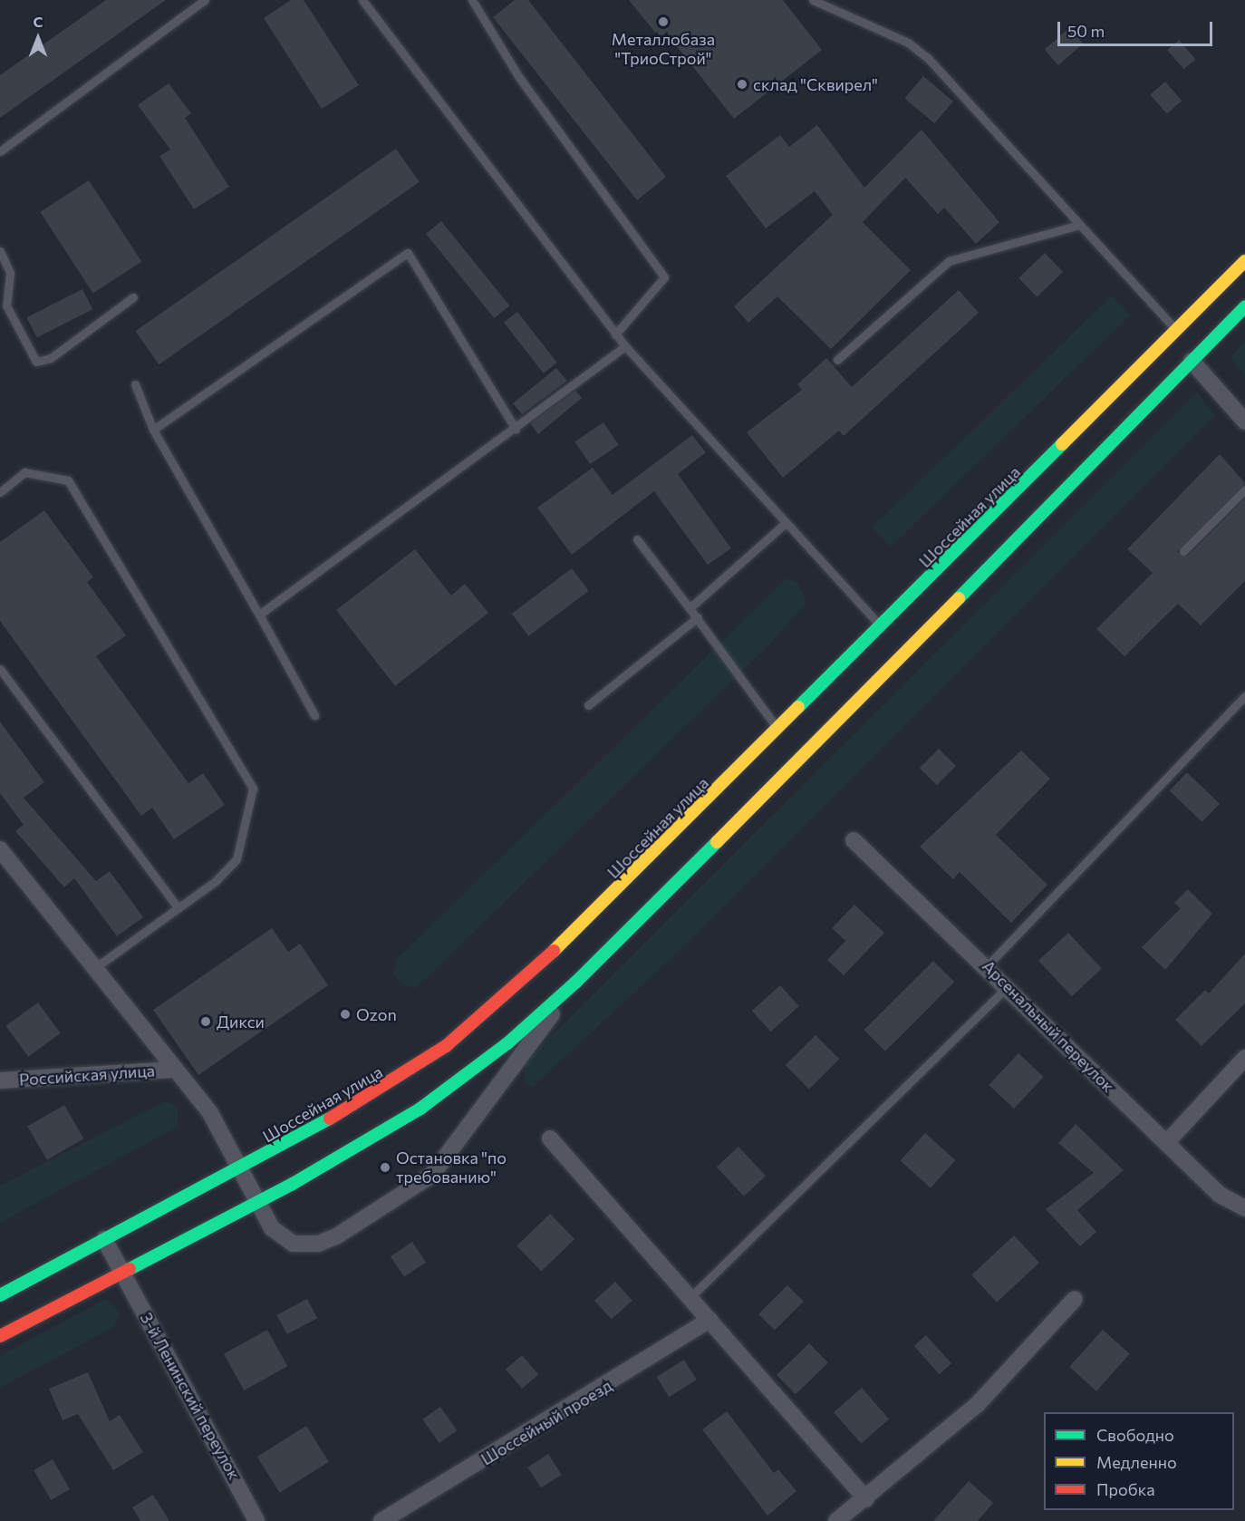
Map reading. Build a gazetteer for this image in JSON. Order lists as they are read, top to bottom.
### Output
{
  "streets": {
    "main road": ["Шоссейная улица"],
    "street": [
      "Арсенальный переулок",
      "Российская улица",
      "3-й Ленинский переулок",
      "Шоссейный проезд"
    ]
  },
  "crossings": [
    ["Шоссейная улица", "3-й Ленинский переулок"]
  ],
  "places": [
    "Металлобаза \"ТриоСтрой\"",
    "склад \"Сквирел\"",
    "Ozon",
    "Дикси",
    "Остановка \"по требованию\""
  ],
  "legend": ["Свободно", "Медленно", "Пробка"],
  "scale_bar": "50 m",
  "north": "top"
}
